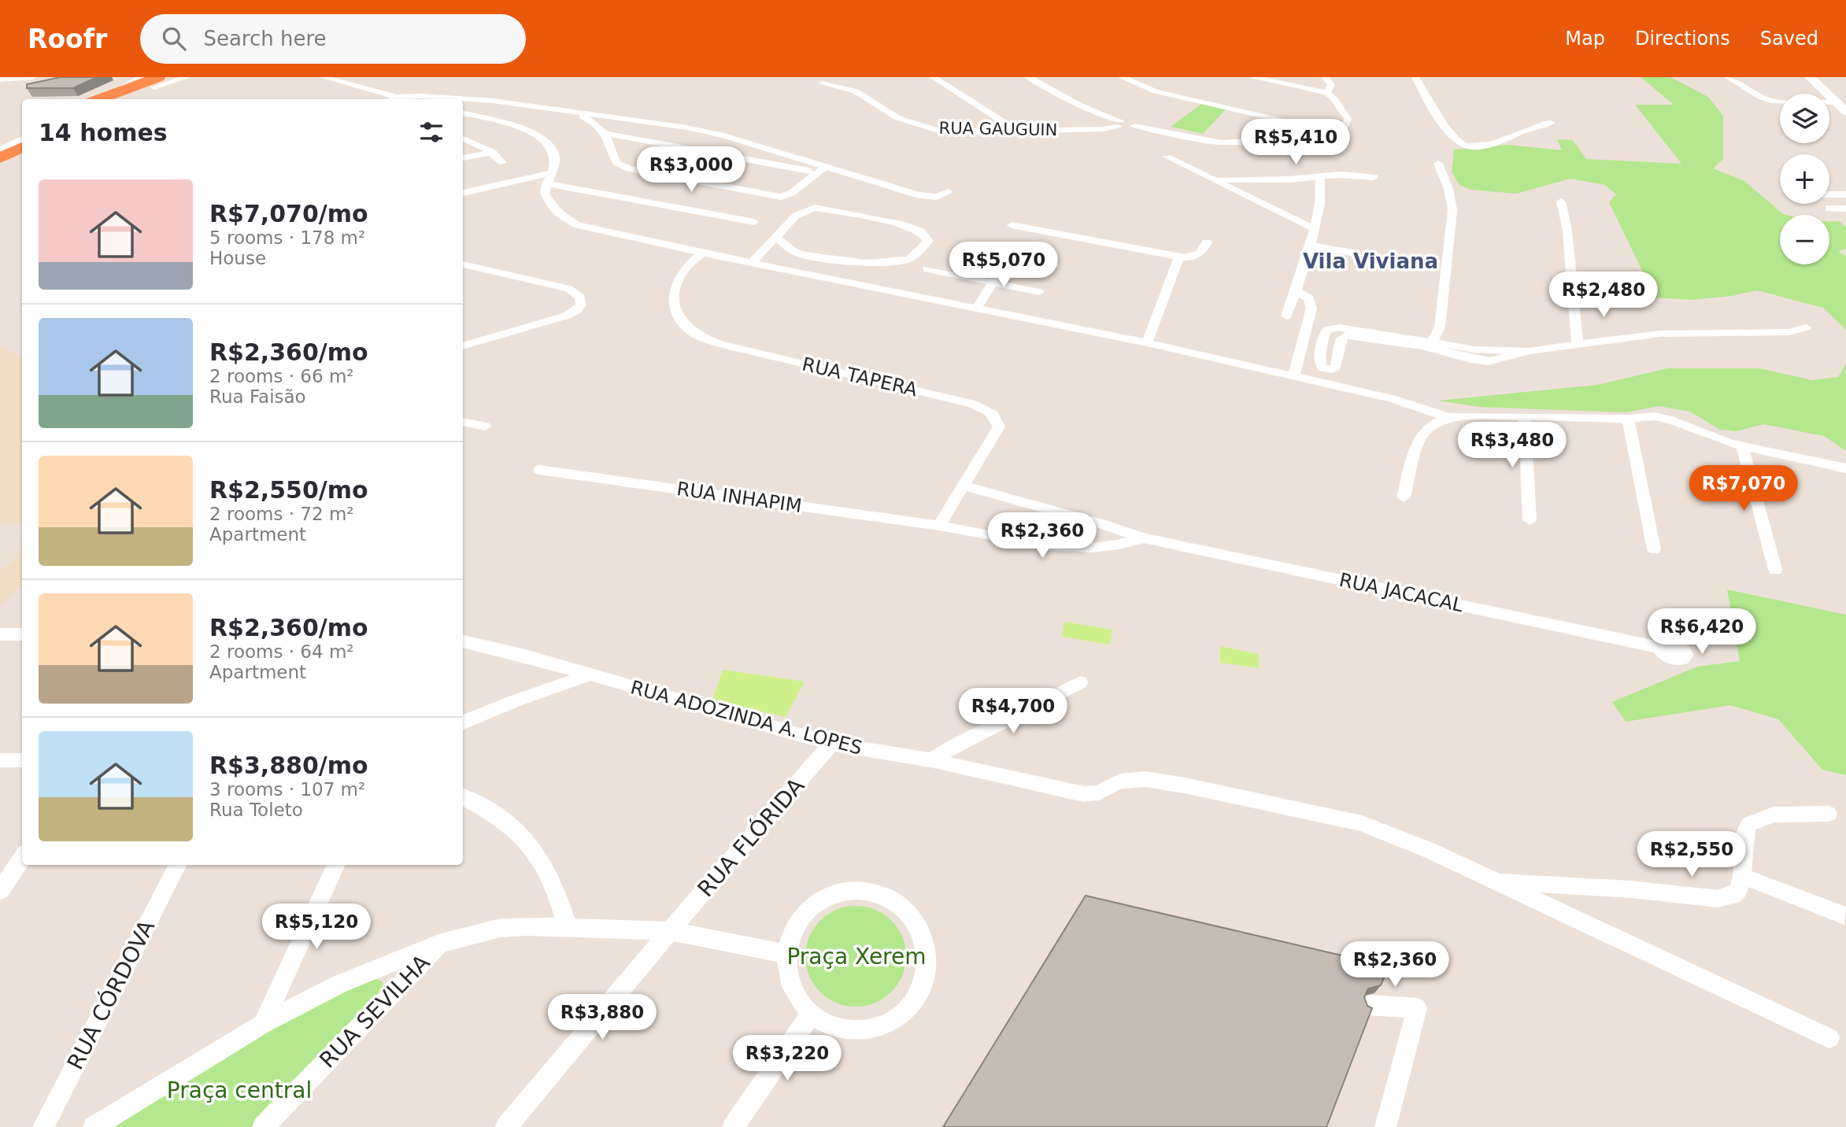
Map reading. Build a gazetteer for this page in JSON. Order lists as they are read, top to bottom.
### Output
{
  "streets": {
    "street": [
      "RUA GAUGUIN",
      "RUA TAPERA",
      "RUA INHAPIM",
      "RUA JACACAL",
      "RUA ADOZINDA A. LOPES",
      "RUA FLÓRIDA",
      "RUA CÓRDOVA",
      "RUA SEVILHA"
    ]
  },
  "crossings": [
    ["RUA TAPERA", "RUA INHAPIM"],
    ["RUA TAPERA", "RUA JACACAL"],
    ["RUA ADOZINDA A. LOPES", "RUA FLÓRIDA"]
  ],
  "districts": ["Vila Viviana"],
  "parks": ["Praça Xerem", "Praça central"],
  "page": {
    "header": "Roofr",
    "search": "Search here",
    "nav": ["Map", "Directions", "Saved"],
    "map_buttons": ["+", "−"],
    "heading": "14 homes",
    "price": [
      "R$5,410",
      "R$3,000",
      "R$5,070",
      "R$2,480",
      "R$3,480",
      "R$7,070",
      "R$2,360",
      "R$6,420",
      "R$4,700",
      "R$2,550",
      "R$5,120",
      "R$2,360",
      "R$3,880",
      "R$3,220"
    ],
    "list": [
      {
        "name": "R$7,070/mo",
        "note": "5 rooms · 178 m² · House"
      },
      {
        "name": "R$2,360/mo",
        "note": "2 rooms · 66 m² · Rua Faisão"
      },
      {
        "name": "R$2,550/mo",
        "note": "2 rooms · 72 m² · Apartment"
      },
      {
        "name": "R$2,360/mo",
        "note": "2 rooms · 64 m² · Apartment"
      },
      {
        "name": "R$3,880/mo",
        "note": "3 rooms · 107 m² · Rua Toleto"
      }
    ]
  }
}
